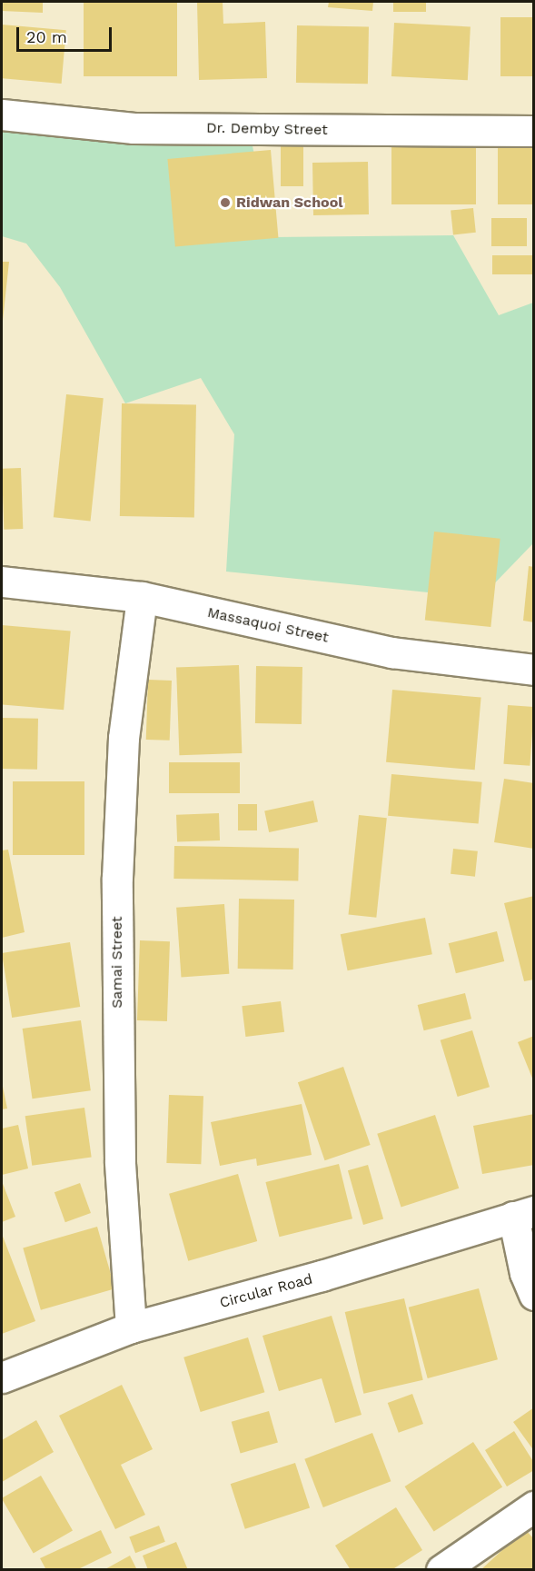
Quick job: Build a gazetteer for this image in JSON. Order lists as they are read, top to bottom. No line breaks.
{"streets":{"street":["Dr. Demby Street","Massaquoi Street","Samai Street","Circular Road"]},"crossings":[["Massaquoi Street","Samai Street"],["Samai Street","Circular Road"]],"places":["Ridwan School"],"scale_bar":"20 m"}
